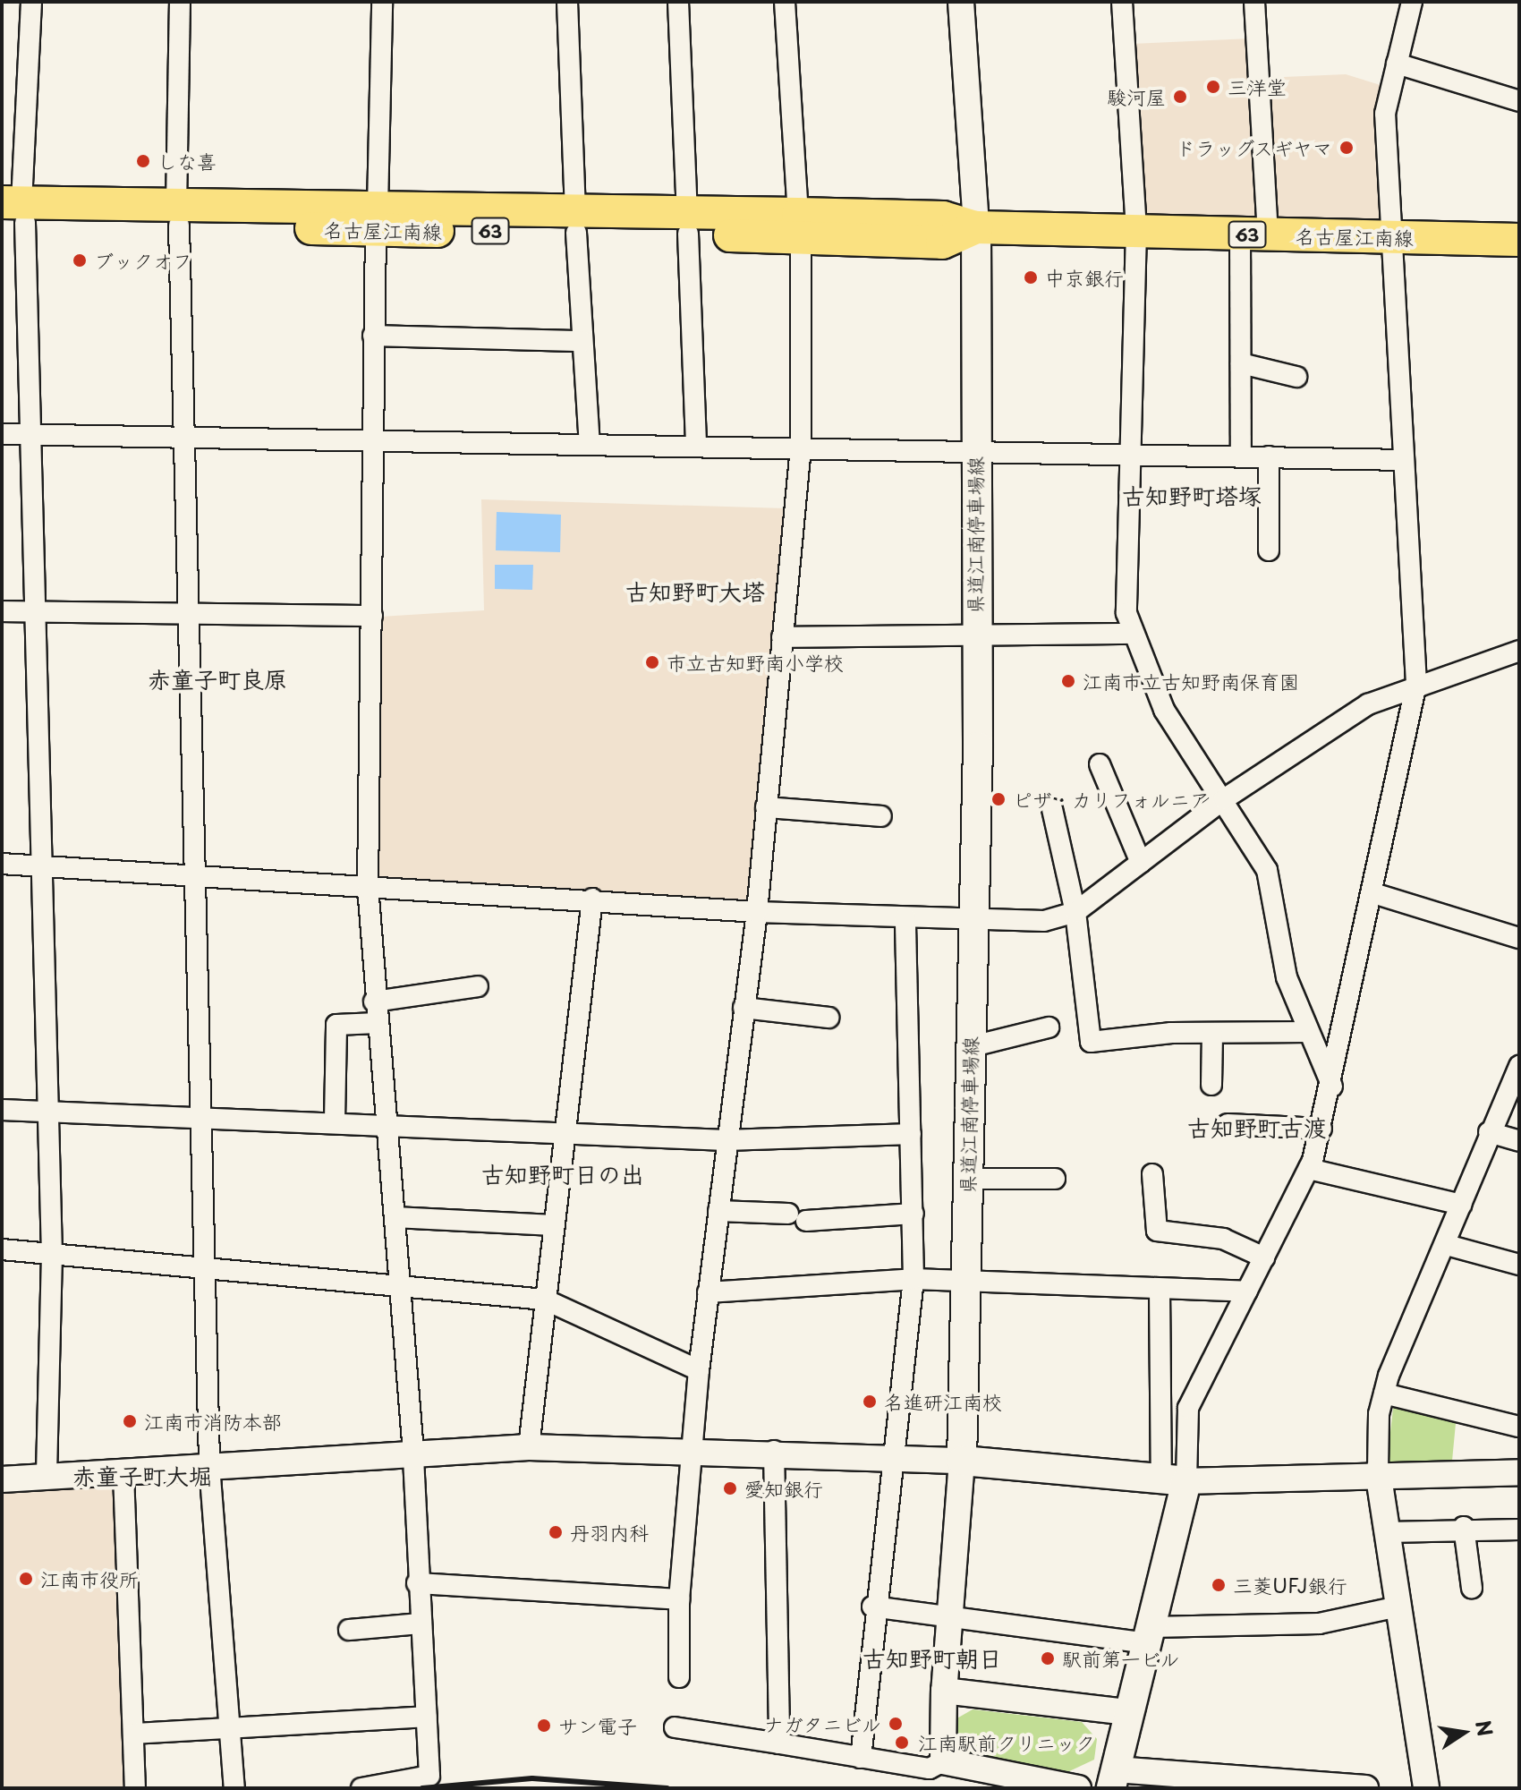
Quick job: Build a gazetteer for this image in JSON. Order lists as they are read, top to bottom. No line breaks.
{"streets":{"main road":["名古屋江南線","63","県道江南停車場線"]},"crossings":[["名古屋江南線","県道江南停車場線"]],"districts":["古知野町塔塚","古知野町大塔","赤童子町良原","古知野町古渡","古知野町日の出","赤童子町大堀","古知野町朝日"],"places":["三洋堂","駿河屋","ドラッグスギヤマ","しな喜","ブックオフ","中京銀行","市立古知野南小学校","江南市立古知野南保育園","ピザ・カリフォルニア","名進研江南校","江南市消防本部","愛知銀行","丹羽内科","江南市役所","三菱UFJ銀行","駅前第一ビル","ナガタニビル","サン電子","江南駅前クリニック"],"north":"right"}
